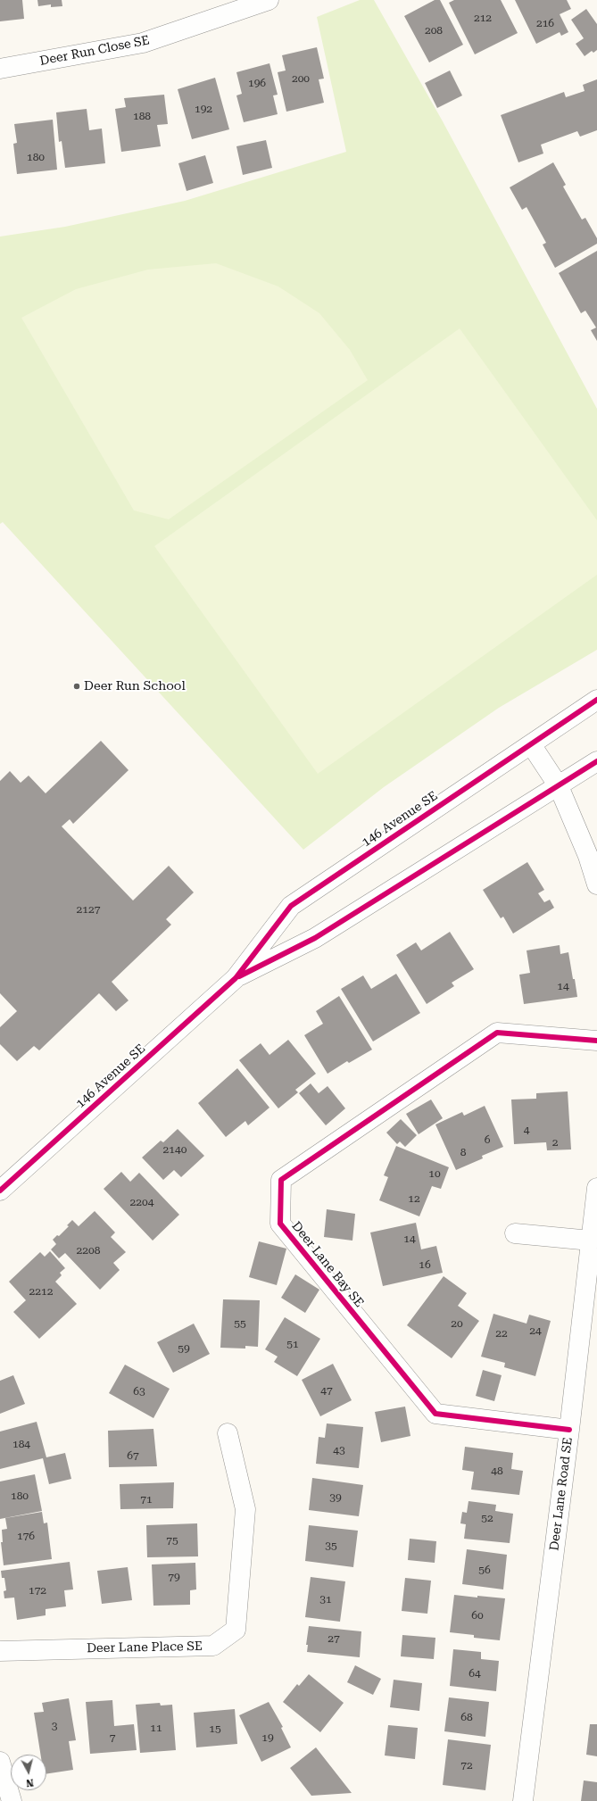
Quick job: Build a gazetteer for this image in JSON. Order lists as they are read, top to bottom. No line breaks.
{"streets":{"street":["Deer Run Close SE","146 Avenue SE","Deer Lane Bay SE","Deer Lane Road SE","Deer Lane Place SE"]},"crossings":[["Deer Lane Bay SE","Deer Lane Road SE"]],"places":["Deer Run School"],"house_numbers":["212","216","208","200","196","192","188","180","2127","14","4","6","2","2140","8","10","12","2204","14","2208","16","2212","55","20","24","22","51","59","47","63","184","43","67","48","180","39","71","52","176","75","35","56","79","172","31","60","27","64","68","3","11","15","7","19","72"],"north":"bottom"}
